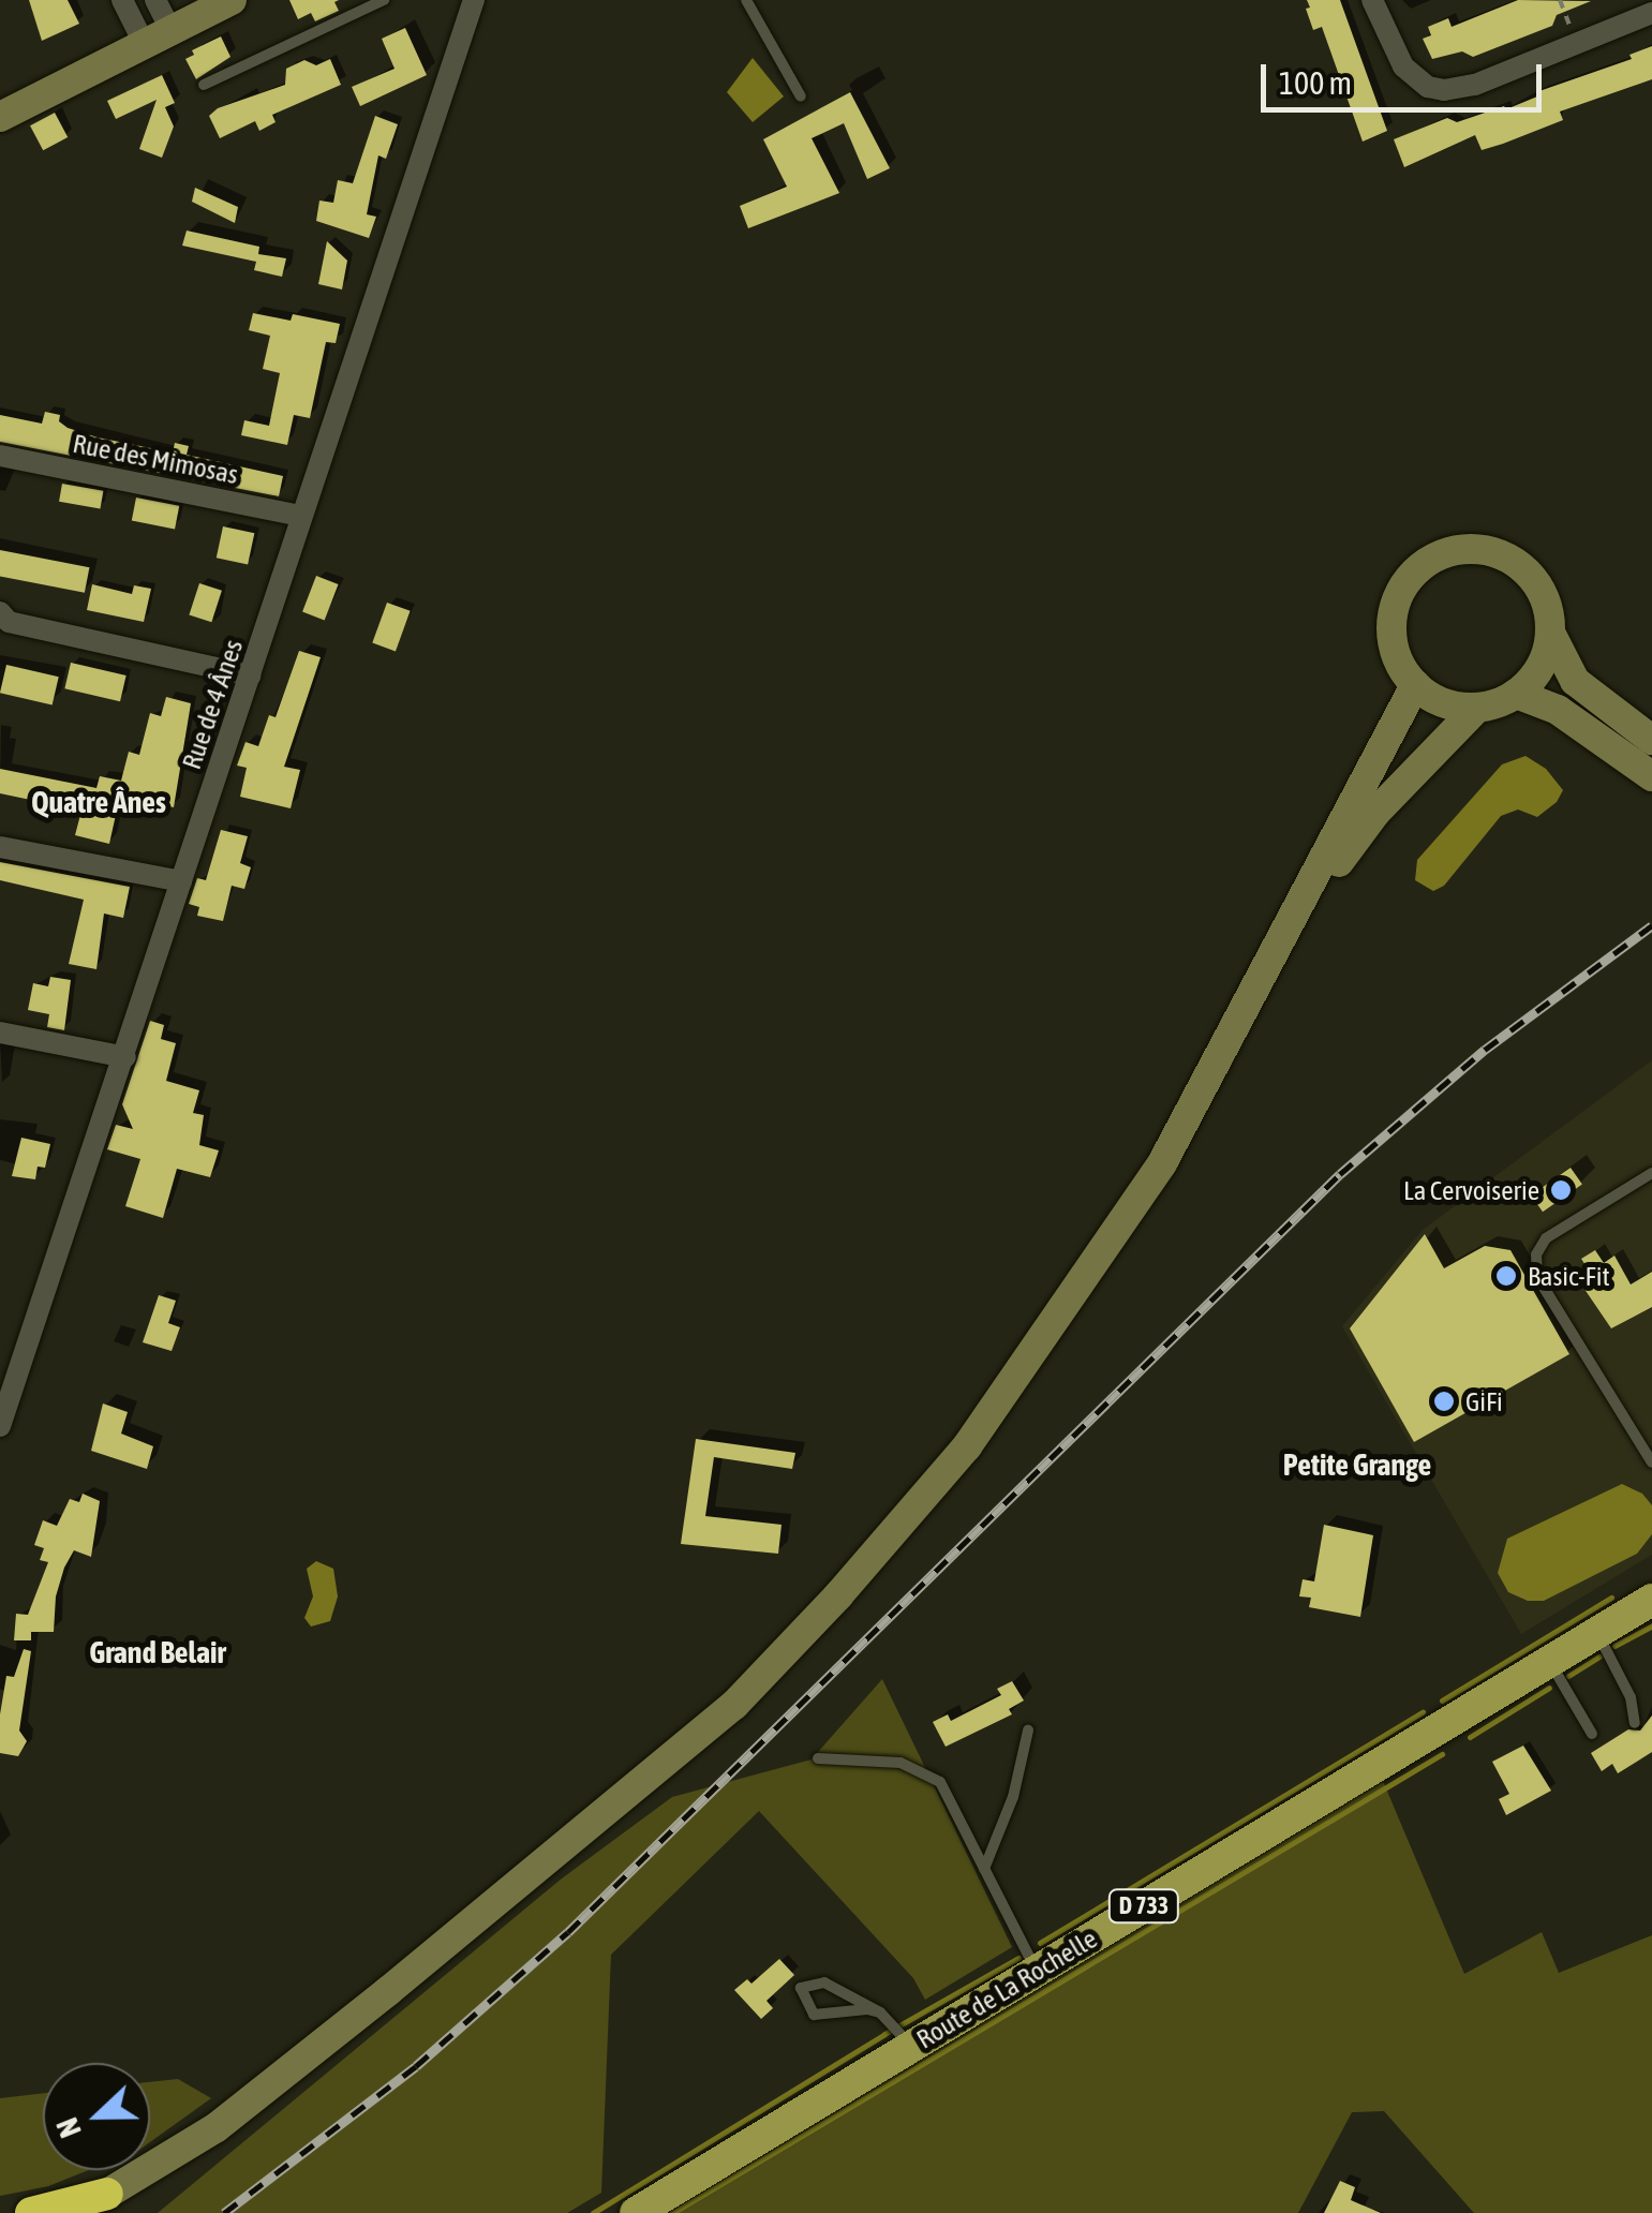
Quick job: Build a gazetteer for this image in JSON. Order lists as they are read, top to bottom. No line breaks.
{"streets":{"main road":["D 733","Route de La Rochelle"],"street":["Rue des Mimosas","Rue de 4 Ânes"]},"crossings":[["Rue des Mimosas","Rue de 4 Ânes"]],"districts":["Quatre Ânes","Petite Grange","Grand Belair"],"places":["La Cervoiserie","Basic-Fit","GiFi"],"scale_bar":"100 m","north":"left"}
